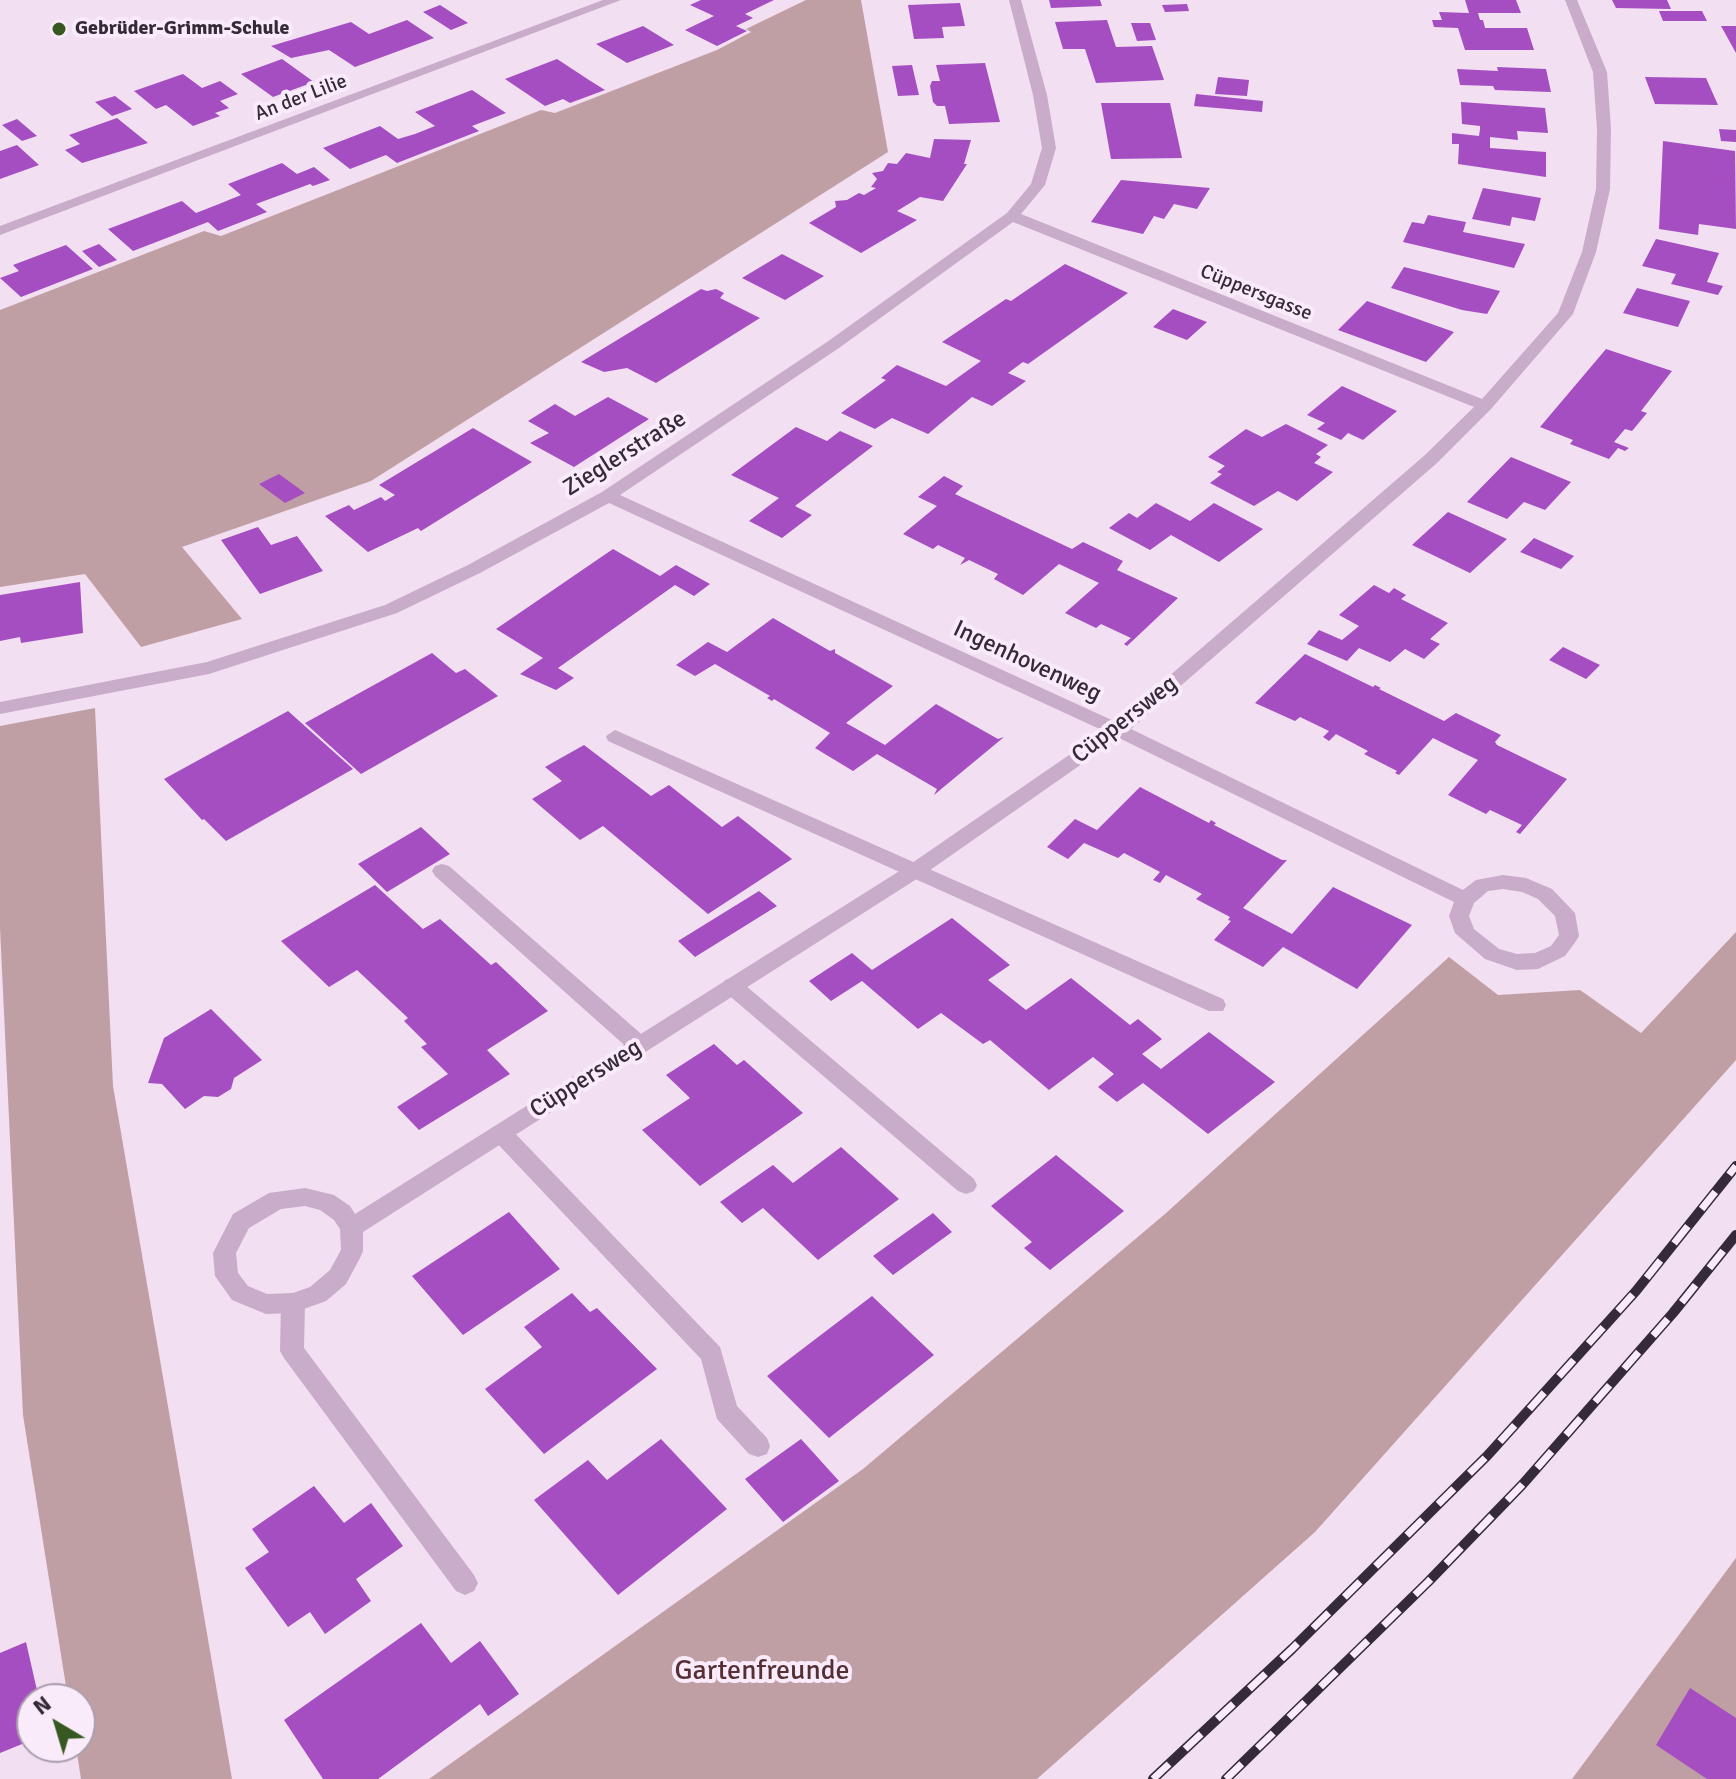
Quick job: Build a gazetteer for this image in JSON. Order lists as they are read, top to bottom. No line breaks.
{"streets":{"street":["An der Lilie","Cüppersgasse","Zieglerstraße","Ingenhovenweg","Cüppersweg"]},"crossings":[["Cüppersgasse","Zieglerstraße"],["Cüppersgasse","Cüppersweg"],["Zieglerstraße","Ingenhovenweg"],["Ingenhovenweg","Cüppersweg"]],"parks":["Gartenfreunde"],"places":["Gebrüder-Grimm-Schule"],"north":"top left"}
